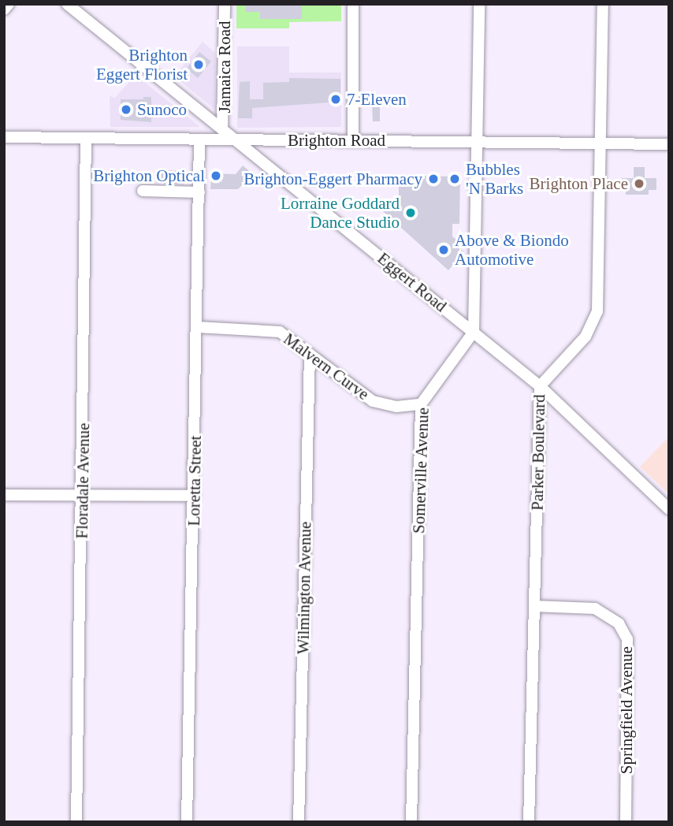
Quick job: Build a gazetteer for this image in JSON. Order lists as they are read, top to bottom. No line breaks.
{"streets":{"street":["Jamaica Road","Brighton Road","Eggert Road","Malvern Curve","Parker Boulevard","Somerville Avenue","Floradale Avenue","Loretta Street","Wilmington Avenue","Springfield Avenue"]},"crossings":[["Jamaica Road","Eggert Road"],["Brighton Road","Eggert Road"],["Brighton Road","Parker Boulevard"],["Brighton Road","Floradale Avenue"],["Brighton Road","Loretta Street"],["Eggert Road","Parker Boulevard"],["Eggert Road","Somerville Avenue"],["Malvern Curve","Somerville Avenue"],["Malvern Curve","Loretta Street"],["Malvern Curve","Wilmington Avenue"],["Parker Boulevard","Springfield Avenue"]],"places":["Brighton Eggert Florist","7-Eleven","Sunoco","Brighton Optical","Brighton-Eggert Pharmacy","Bubbles 'N Barks","Brighton Place","Lorraine Goddard Dance Studio","Above & Biondo Automotive"]}
